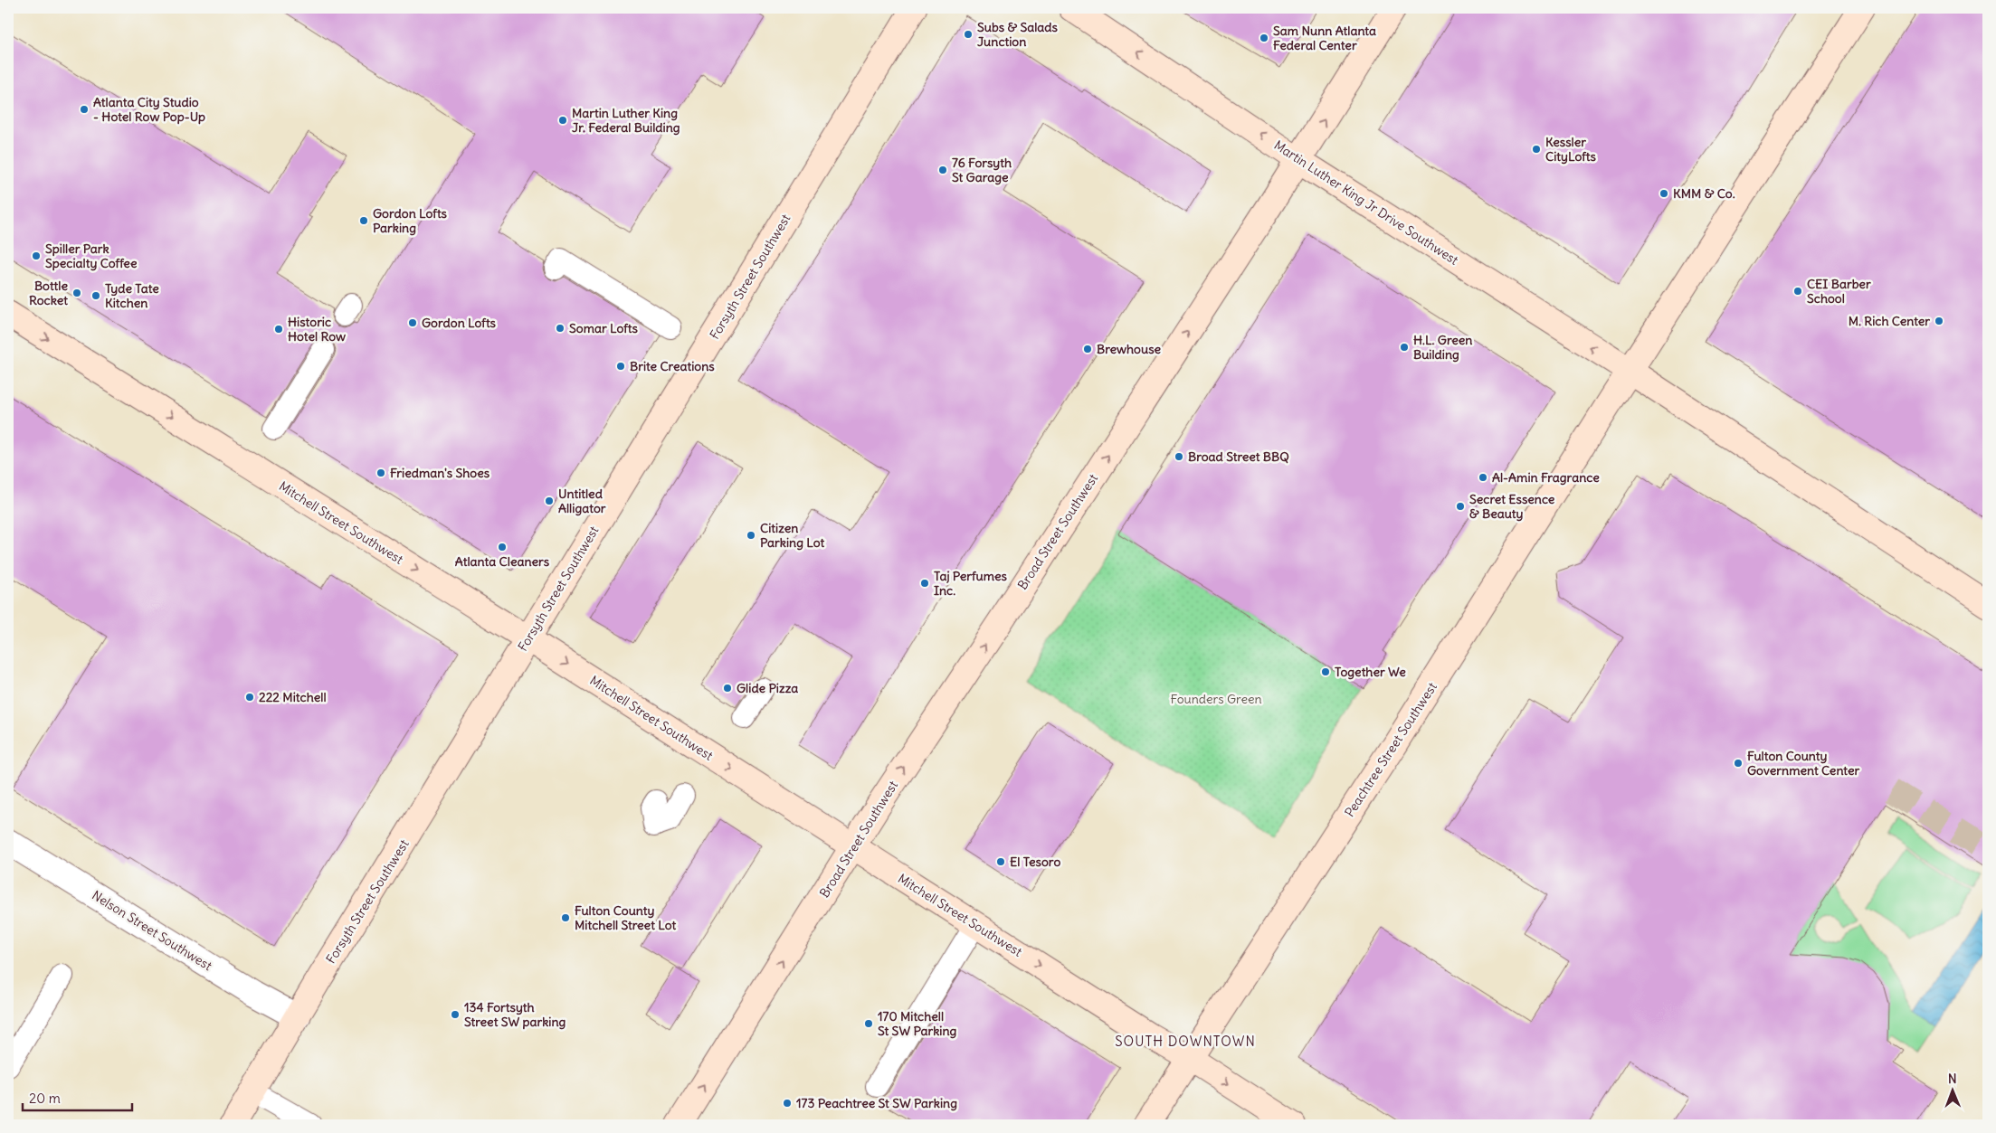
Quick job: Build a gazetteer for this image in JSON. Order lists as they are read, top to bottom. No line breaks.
{"streets":{"main road":["Martin Luther King Jr Drive Southwest","Forsyth Street Southwest","Mitchell Street Southwest","Broad Street Southwest","Peachtree Street Southwest"],"street":["Nelson Street Southwest"]},"crossings":[["Martin Luther King Jr Drive Southwest","Broad Street Southwest"],["Martin Luther King Jr Drive Southwest","Peachtree Street Southwest"],["Forsyth Street Southwest","Mitchell Street Southwest"],["Forsyth Street Southwest","Nelson Street Southwest"],["Mitchell Street Southwest","Broad Street Southwest"],["Mitchell Street Southwest","Peachtree Street Southwest"]],"one_way":["Martin Luther King Jr Drive Southwest","Mitchell Street Southwest","Broad Street Southwest"],"districts":["SOUTH DOWNTOWN"],"parks":["Founders Green"],"places":["Subs & Salads Junction","Sam Nunn Atlanta Federal Center","Atlanta City Studio - Hotel Row Pop-Up","Martin Luther King Jr. Federal Building","Kessler CityLofts","76 Forsyth St Garage","KMM & Co.","Gordon Lofts Parking","Spiller Park Specialty Coffee","CEI Barber School","Bottle Rocket","Tyde Tate Kitchen","M. Rich Center","Gordon Lofts","Somar Lofts","Historic Hotel Row","H.L. Green Building","Brewhouse","Brite Creations","Broad Street BBQ","Friedman's Shoes","Al-Amin Fragrance","Untitled Alligator","Secret Essence & Beauty","Citizen Parking Lot","Atlanta Cleaners","Taj Perfumes Inc.","Together We","Glide Pizza","222 Mitchell","Fulton County Government Center","El Tesoro","Fulton County Mitchell Street Lot","134 Fortsyth Street SW parking","170 Mitchell St SW Parking","173 Peachtree St SW Parking"],"scale_bar":"20 m","north":"top"}
